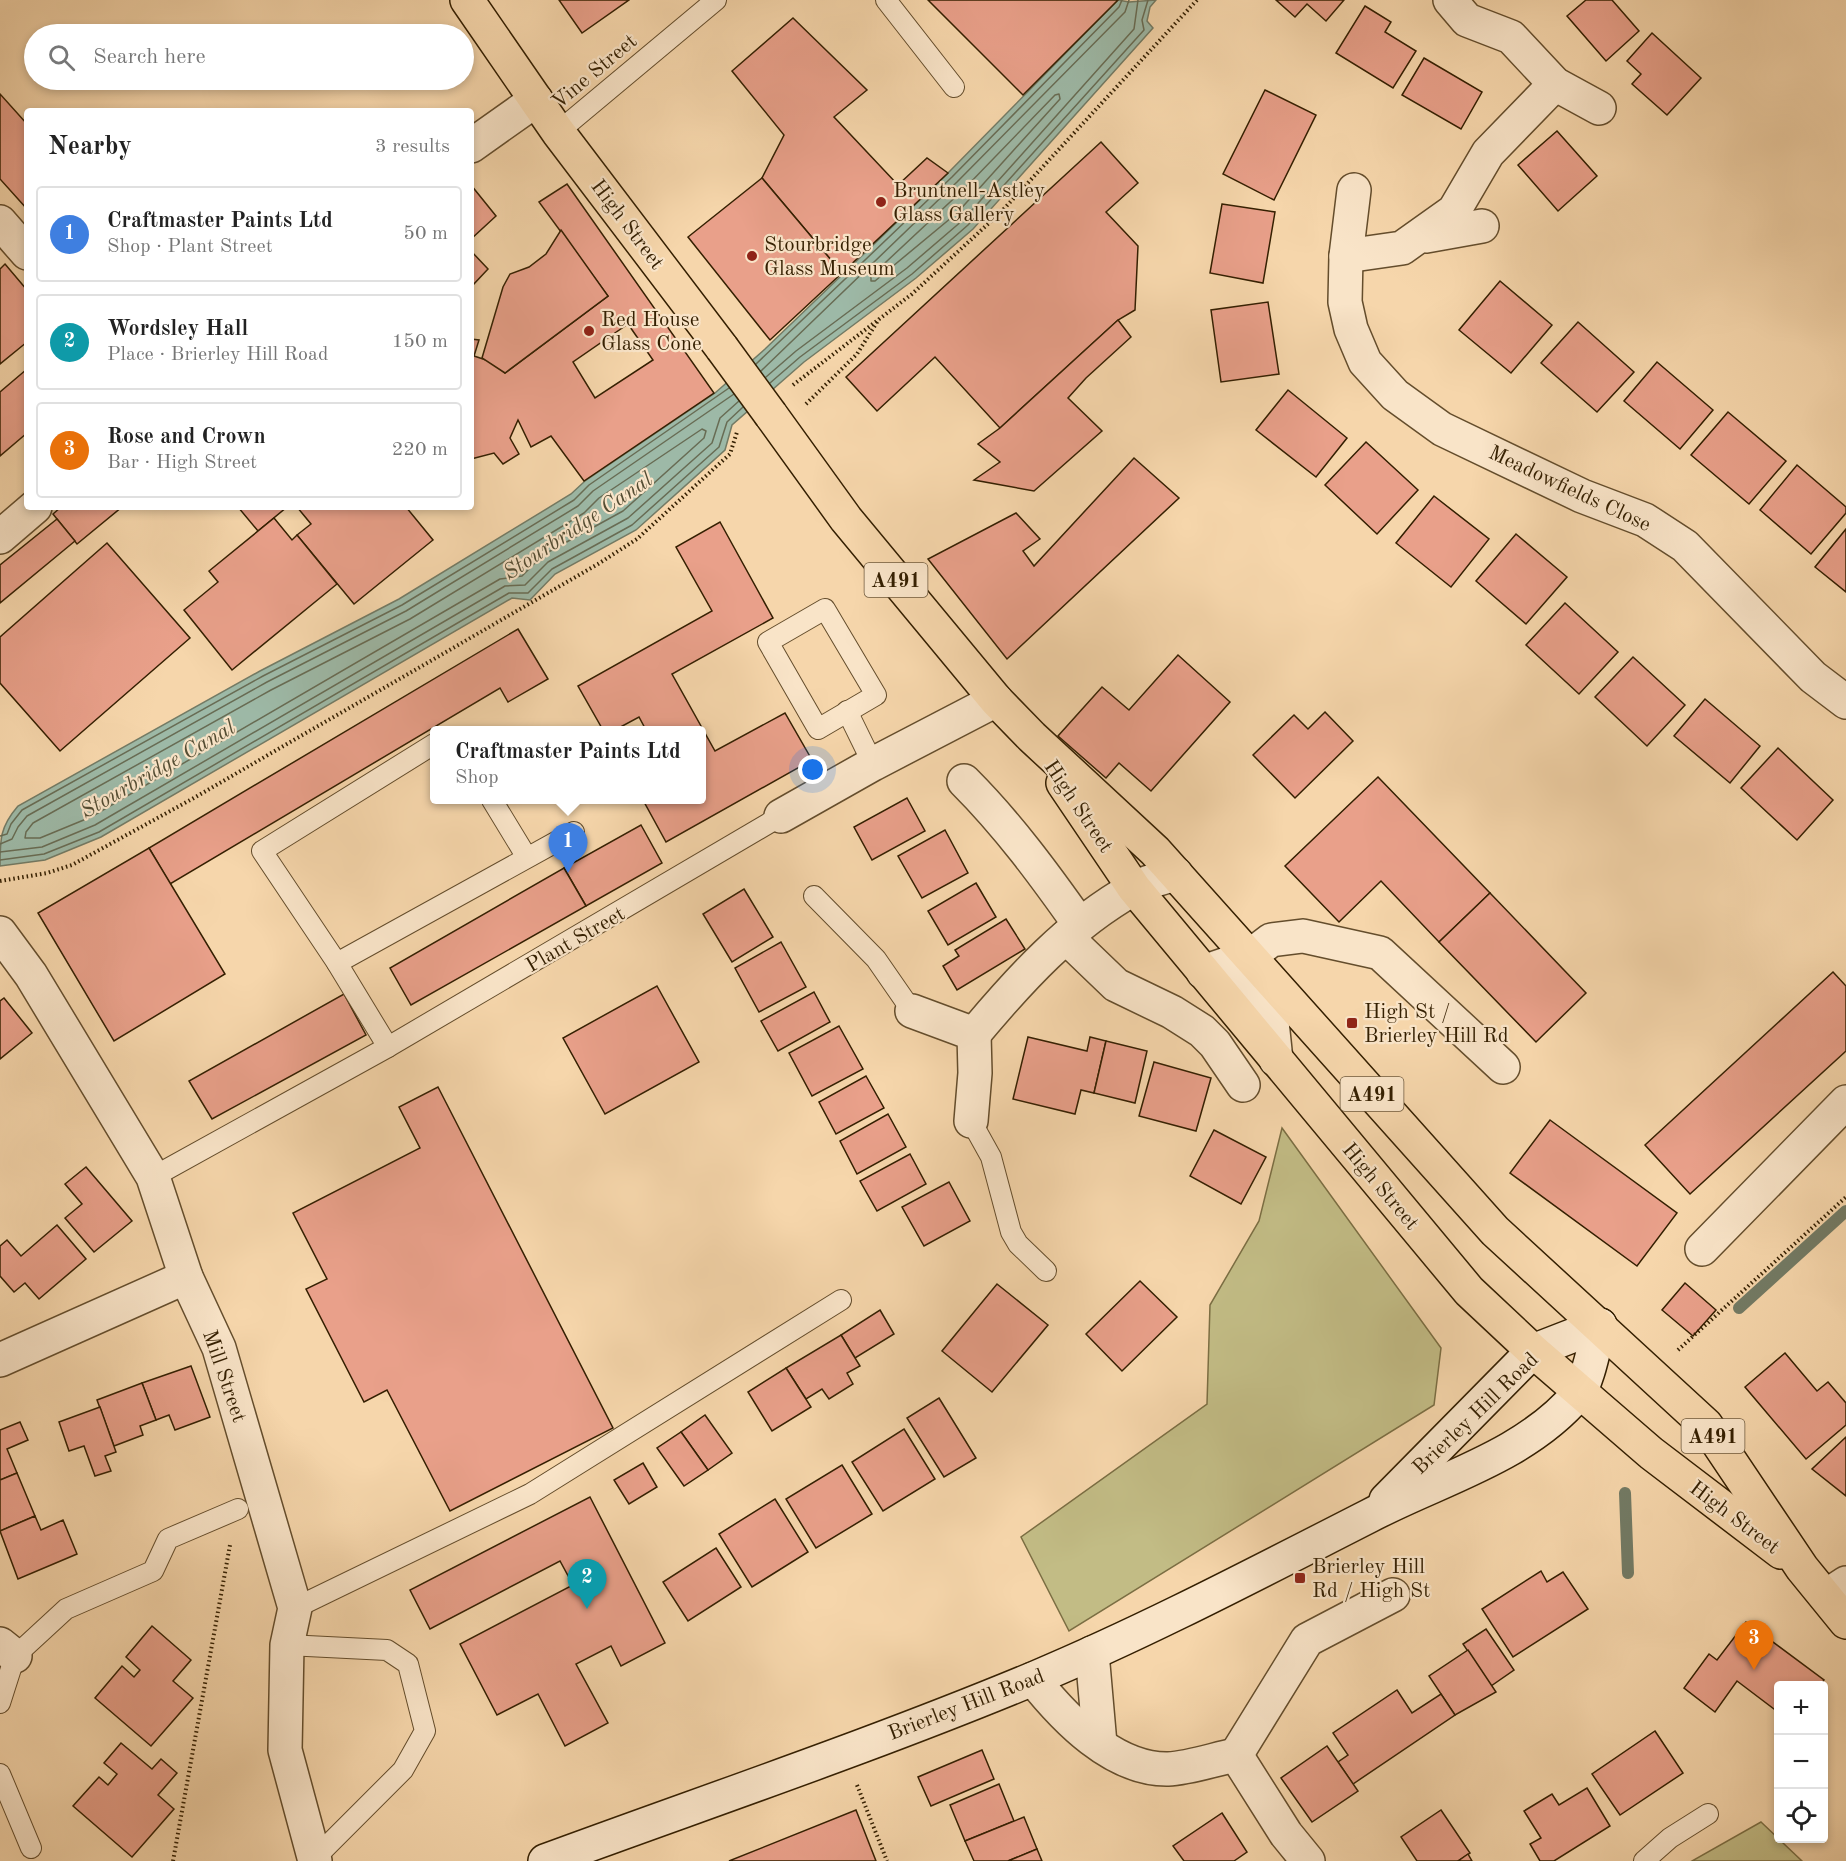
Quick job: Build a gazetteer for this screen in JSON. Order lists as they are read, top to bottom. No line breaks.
{"streets":{"highway":["High Street","A491"],"street":["Meadowfields Close","Plant Street","Mill Street","Brierley Hill Road"],"lane":["Vine Street"]},"crossings":[["Vine Street","High Street"],["High Street","Plant Street"],["High Street","Brierley Hill Road"],["Plant Street","Mill Street"]],"water":["Stourbridge Canal"],"places":{"other":["Bruntnell-Astley Glass Gallery","Stourbridge Glass Museum","Red House Glass Cone"],"transit":["High St / Brierley Hill Rd","Brierley Hill Rd / High St"]},"page":{"search":"Search here","heading":["Nearby","3 results"],"list":[{"mark":"1","name":"Craftmaster Paints Ltd","note":"Shop · Plant Street","value":"50 m"},{"mark":"2","name":"Wordsley Hall","note":"Place · Brierley Hill Road","value":"150 m"},{"mark":"3","name":"Rose and Crown","note":"Bar · High Street","value":"220 m"}],"popup":["Craftmaster Paints Ltd","Shop"],"pins":["1","2","3"],"map_buttons":["+","−"]}}
